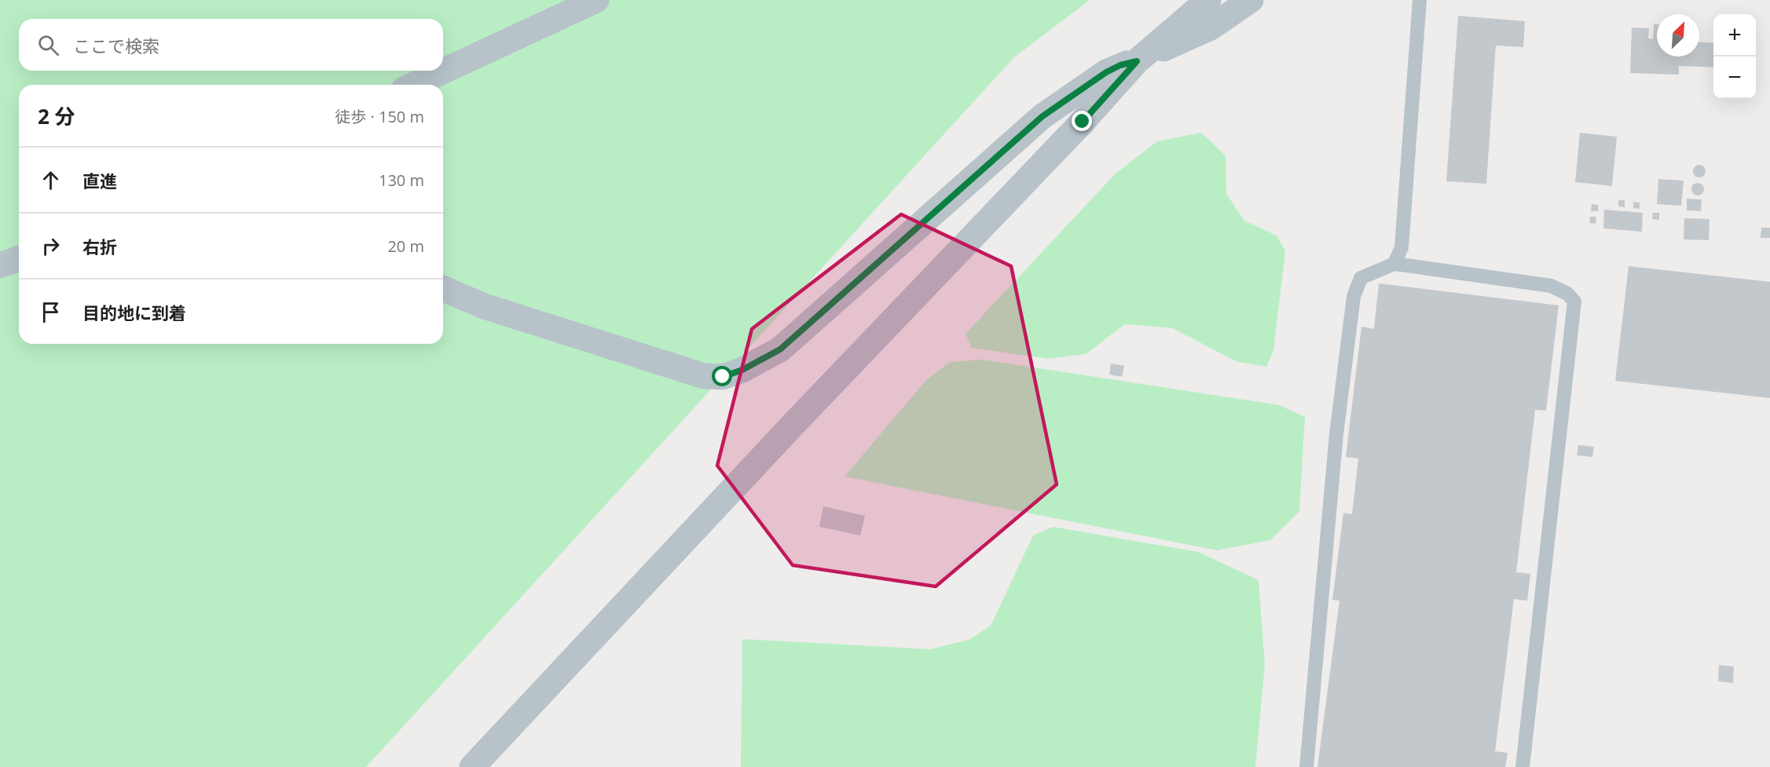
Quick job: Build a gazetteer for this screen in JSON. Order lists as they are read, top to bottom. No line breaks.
{"north":"top right","page":{"map_buttons":["+","−"],"search":"ここで検索","heading":["2 分","徒歩 · 150 m"],"list":[["直進","130 m"],["右折","20 m"],"目的地に到着"]}}
